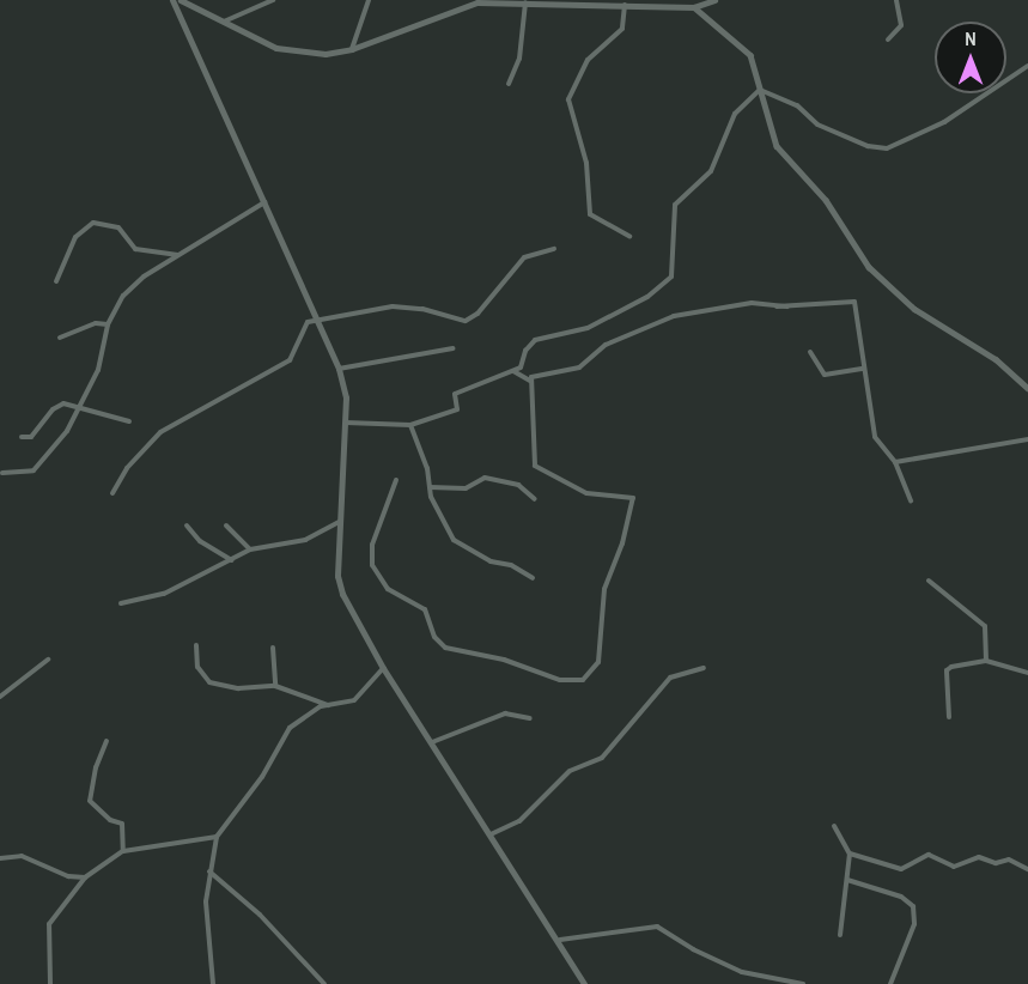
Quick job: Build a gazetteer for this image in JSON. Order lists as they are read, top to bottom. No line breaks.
{"north":"top"}
